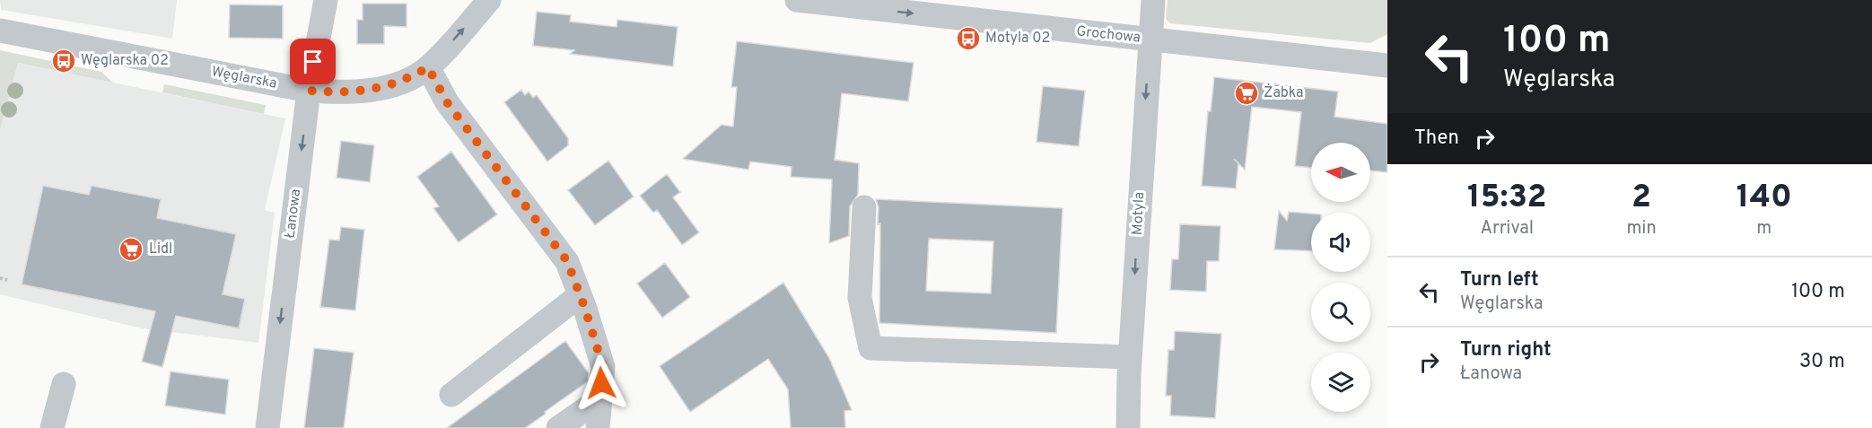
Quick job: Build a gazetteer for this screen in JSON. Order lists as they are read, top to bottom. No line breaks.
{"streets":{"street":["Grochowa","Węglarska","Łanowa","Motyla"]},"crossings":[["Grochowa","Motyla"],["Węglarska","Łanowa"]],"one_way":["Grochowa","Łanowa","Motyla"],"places":{"bus stop":["Motyla 02","Węglarska 02"],"supermarket":["Żabka","Lidl"]},"north":"left","page":{"turn":["100 m","Węglarska"],"then":"Then","eta":["15:32","Arrival","2","min","140","m"],"list":[{"name":"Turn left","note":"Węglarska","value":"100 m"},{"name":"Turn right","note":"Łanowa","value":"30 m"}]}}
